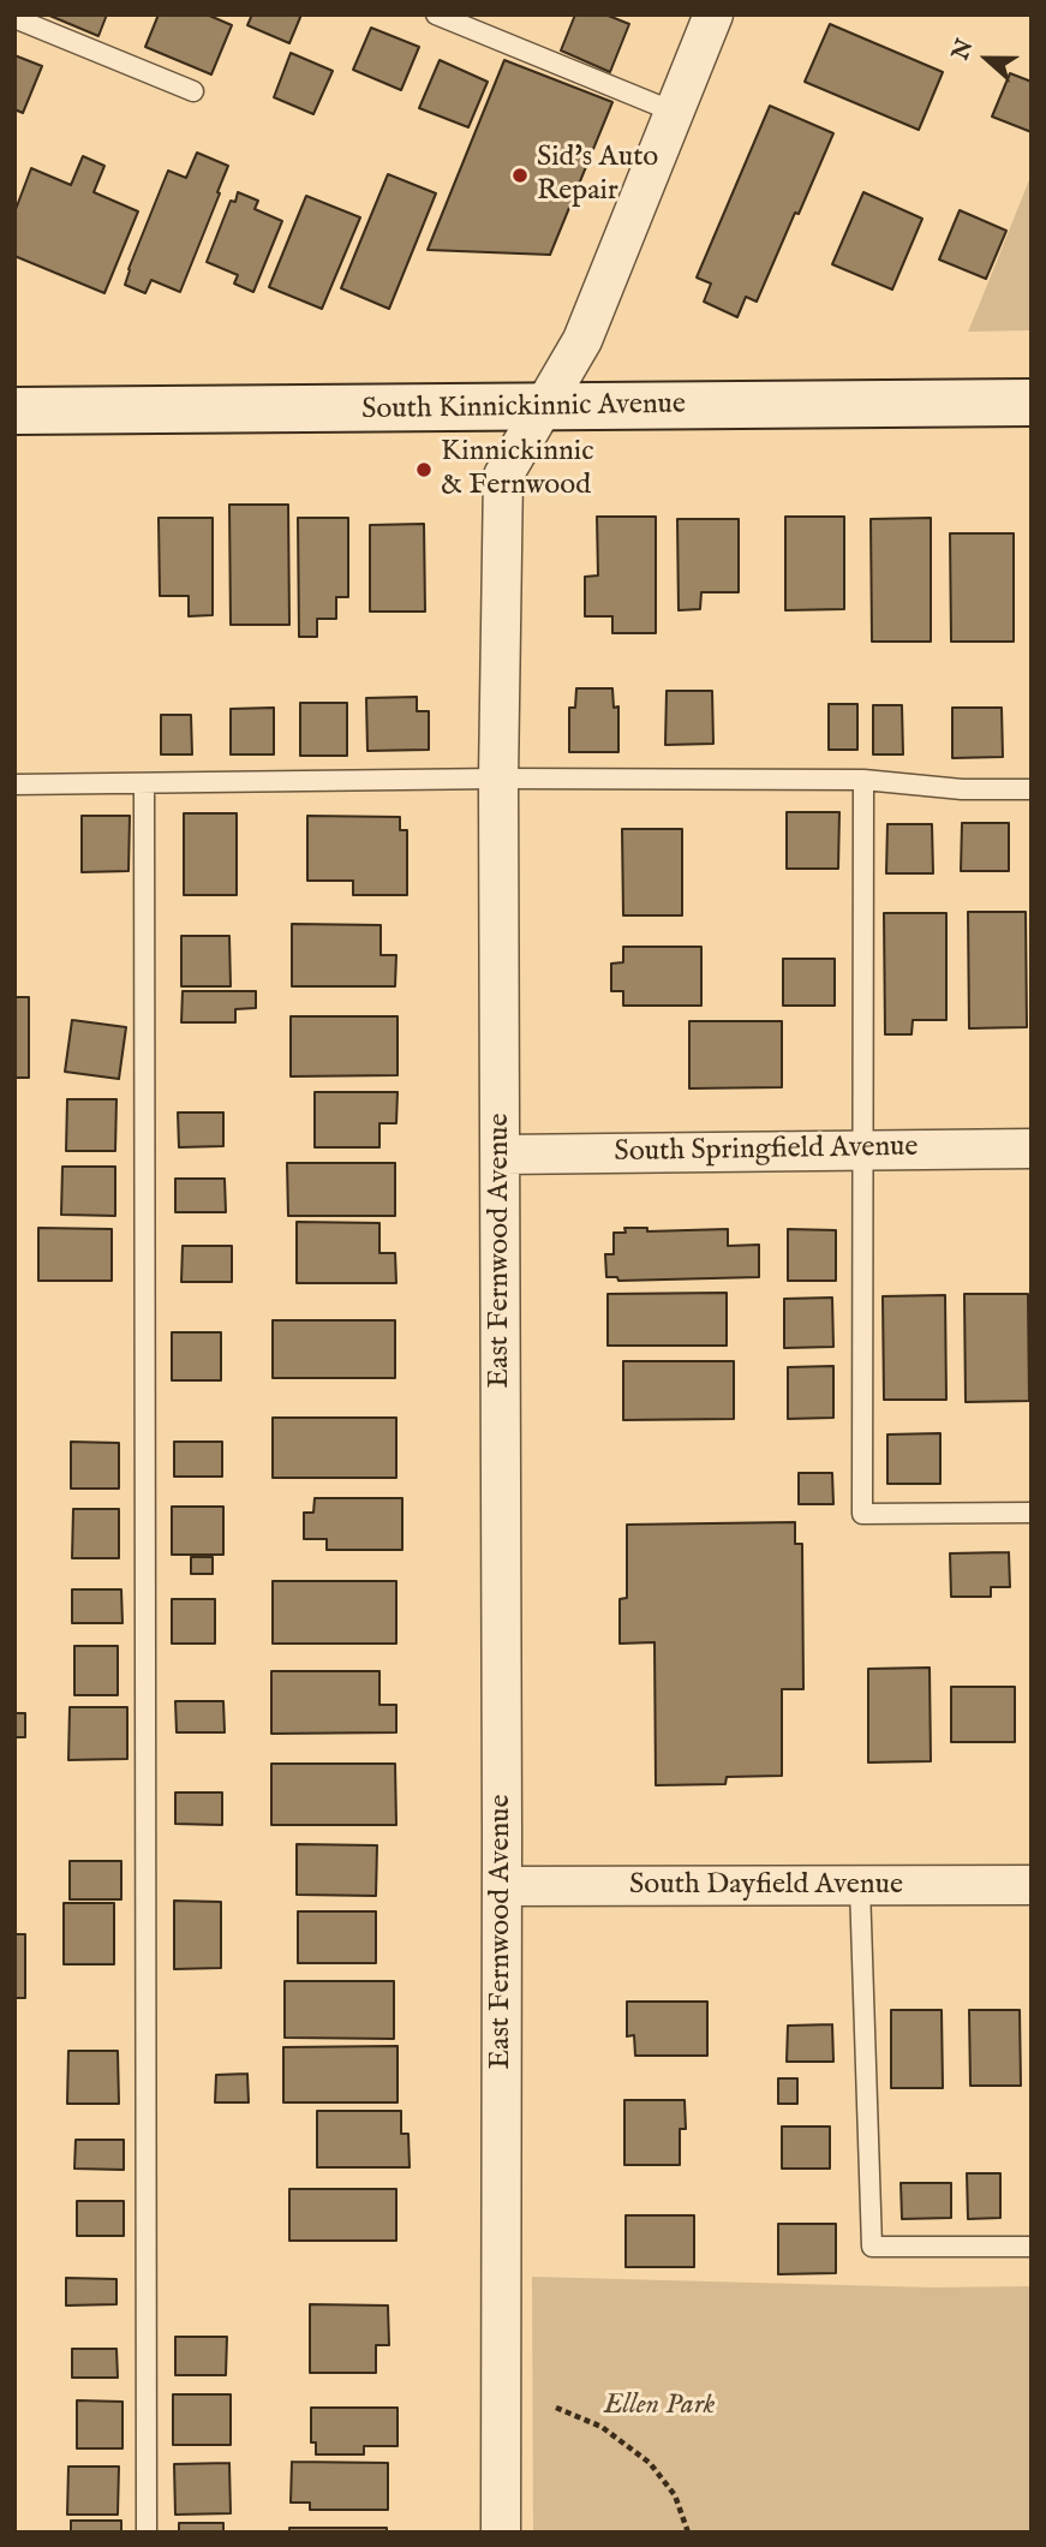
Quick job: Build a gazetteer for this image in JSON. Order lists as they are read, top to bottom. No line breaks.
{"streets":{"main road":["South Kinnickinnic Avenue"],"street":["South Springfield Avenue","East Fernwood Avenue","South Dayfield Avenue"]},"crossings":[["South Kinnickinnic Avenue","East Fernwood Avenue"],["South Springfield Avenue","East Fernwood Avenue"],["East Fernwood Avenue","South Dayfield Avenue"]],"parks":["Ellen Park"],"places":["Sid's Auto Repair","Kinnickinnic & Fernwood"],"north":"left"}
